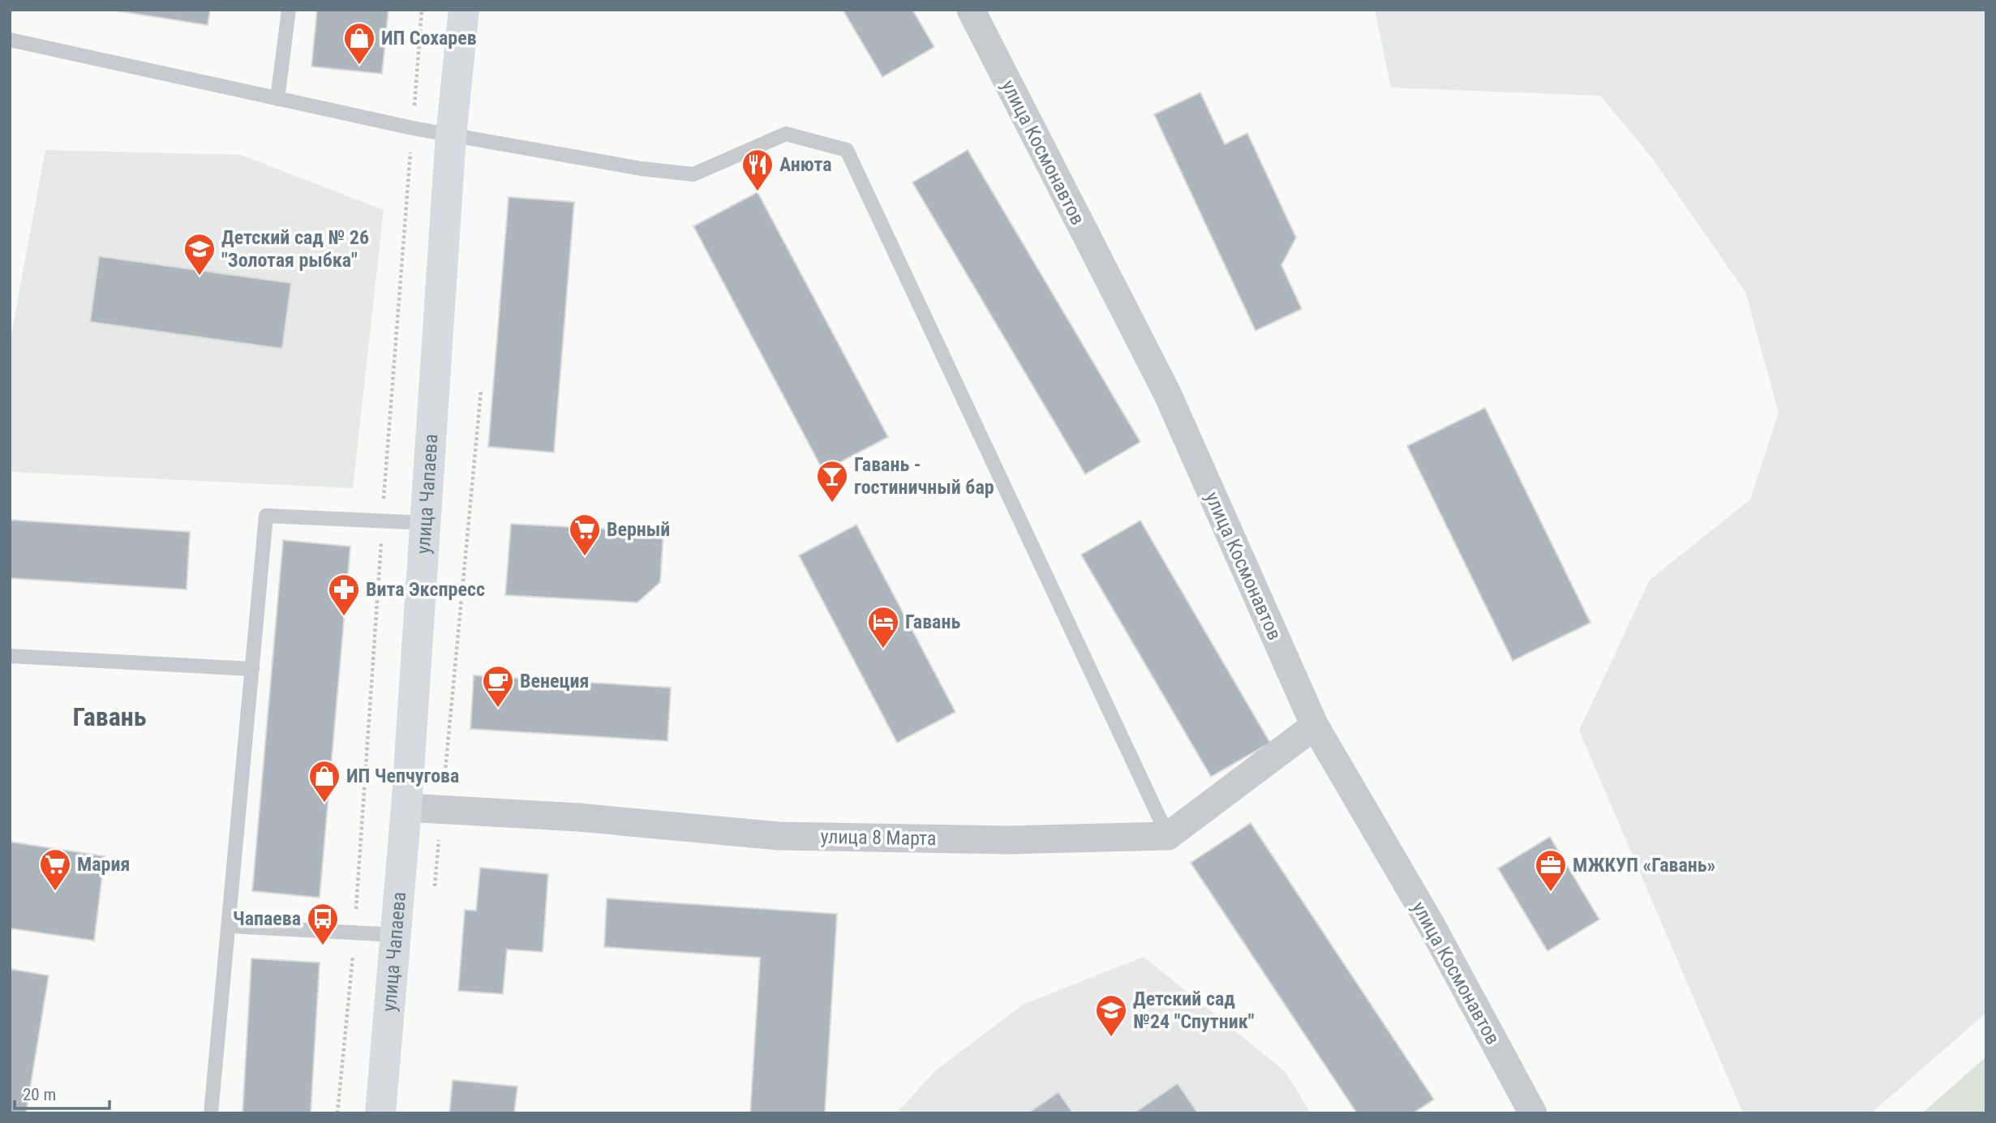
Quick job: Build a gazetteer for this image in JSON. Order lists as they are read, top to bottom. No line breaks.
{"streets":{"street":["улица Космонавтов","улица Чапаева","улица 8 Марта"]},"crossings":[["улица Чапаева","улица 8 Марта"]],"districts":["Гавань"],"places":{"shop":["ИП Сохарев","ИП Чепчугова"],"restaurant":["Анюта"],"school or university":["Детский сад № 26 \"Золотая рыбка\"","Детский сад №24 \"Спутник\""],"bar":["Гавань - гостиничный бар"],"supermarket":["Верный","Мария"],"pharmacy":["Вита Экспресс"],"hotel":["Гавань"],"cafe":["Венеция"],"office":["МЖКУП «Гавань»"],"bus stop":["Чапаева"]},"scale_bar":"20 m"}
